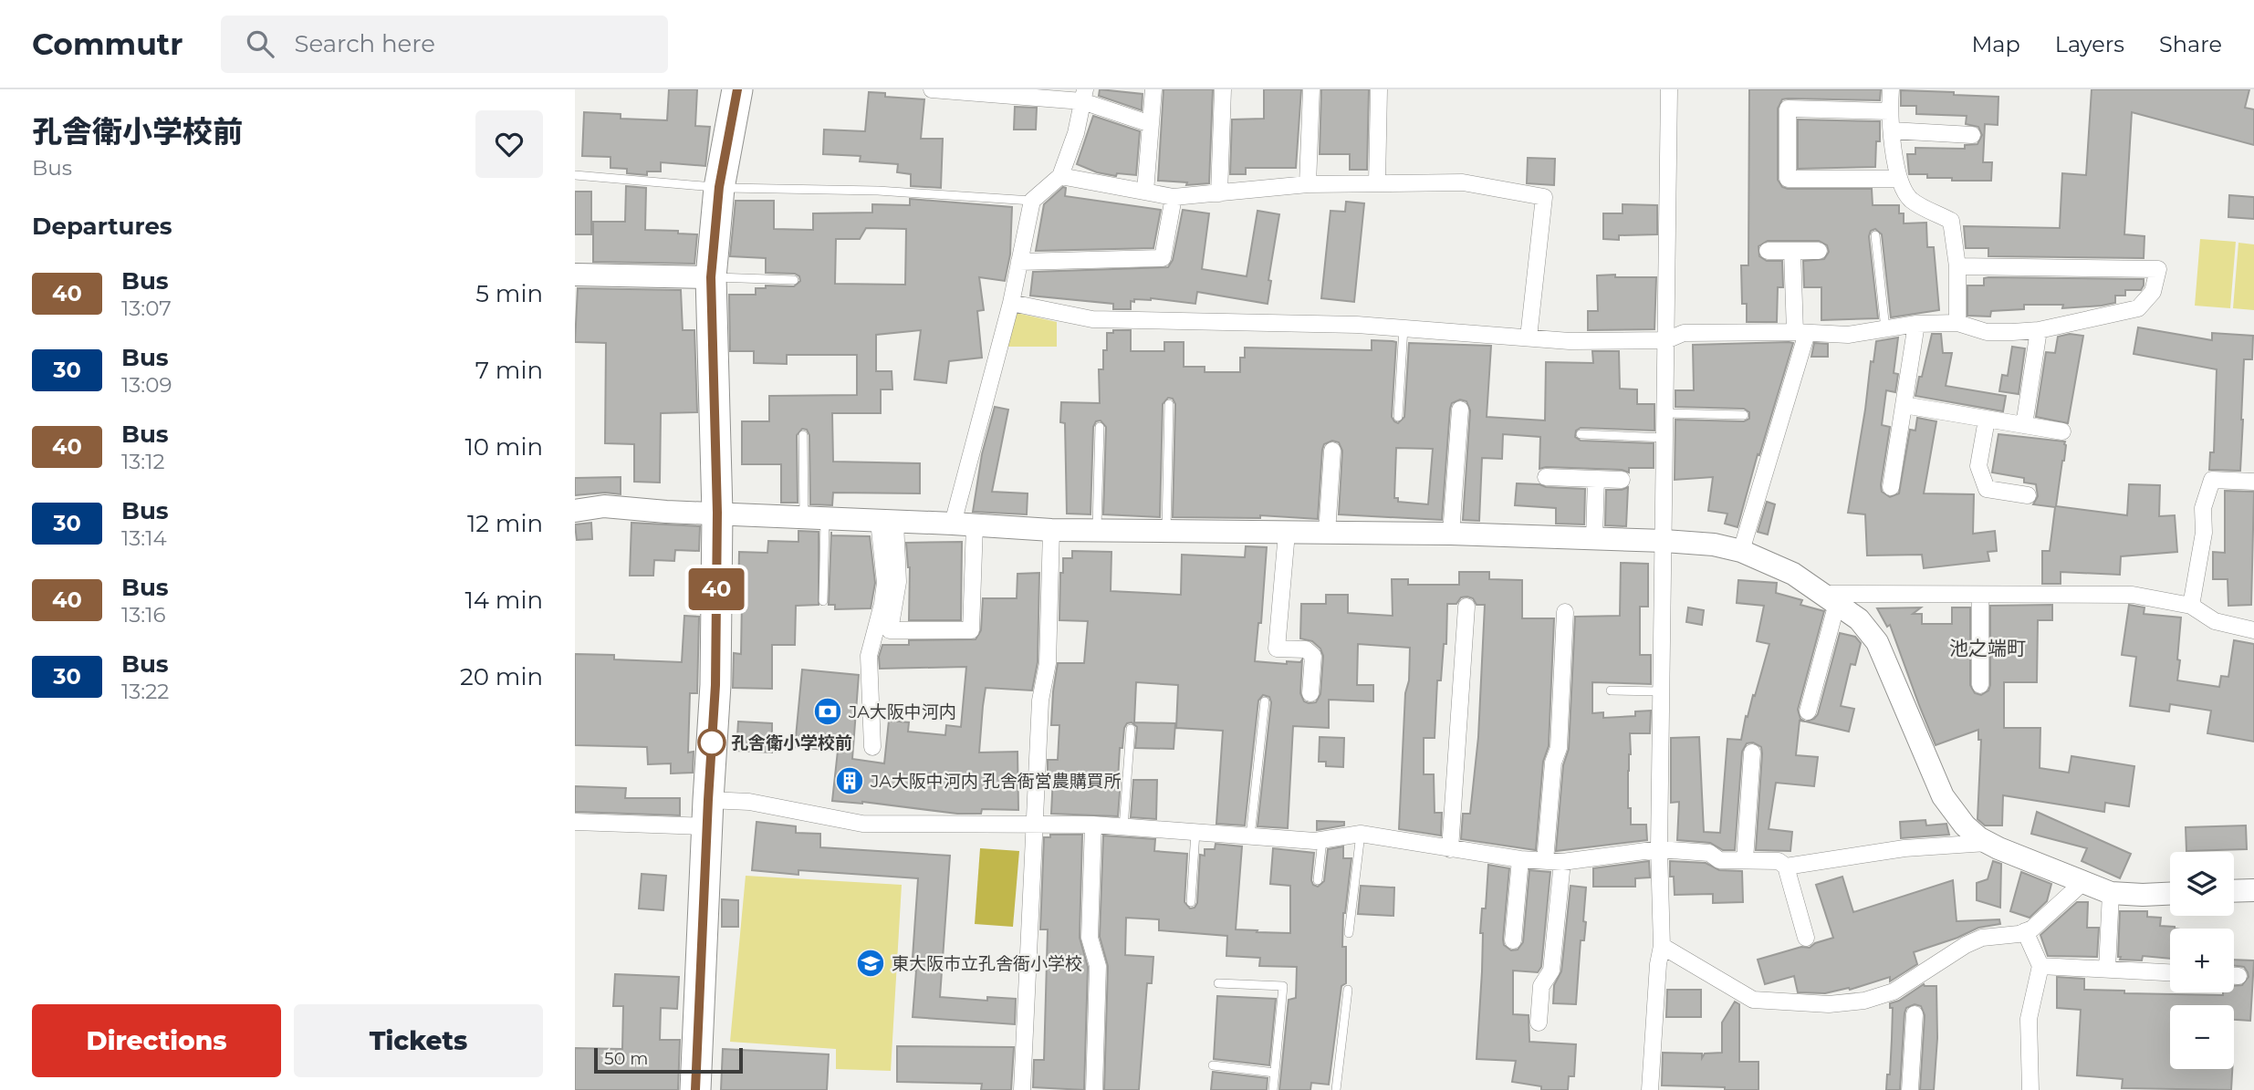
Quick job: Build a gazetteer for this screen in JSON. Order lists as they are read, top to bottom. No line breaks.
{"districts":["池之端町"],"places":{"bank":["JA大阪中河内"],"other":["孔舎衛小学校前"],"building":["JA大阪中河内 孔舎衙営農購買所"],"school or university":["東大阪市立孔舎衙小学校"]},"lines":["bus line 40"],"scale_bar":"50 m","page":{"header":"Commutr","search":"Search here","nav":["Map","Layers","Share"],"heading":[["孔舎衛小学校前","Bus"],"Departures"],"on_map":"40","list":[{"mark":"40","name":"Bus","note":"13:07","value":"5 min"},{"mark":"30","name":"Bus","note":"13:09","value":"7 min"},{"mark":"40","name":"Bus","note":"13:12","value":"10 min"},{"mark":"30","name":"Bus","note":"13:14","value":"12 min"},{"mark":"40","name":"Bus","note":"13:16","value":"14 min"},{"mark":"30","name":"Bus","note":"13:22","value":"20 min"}],"map_buttons":["+","−"],"buttons":["Directions","Tickets"],"scale":"50 m"}}
